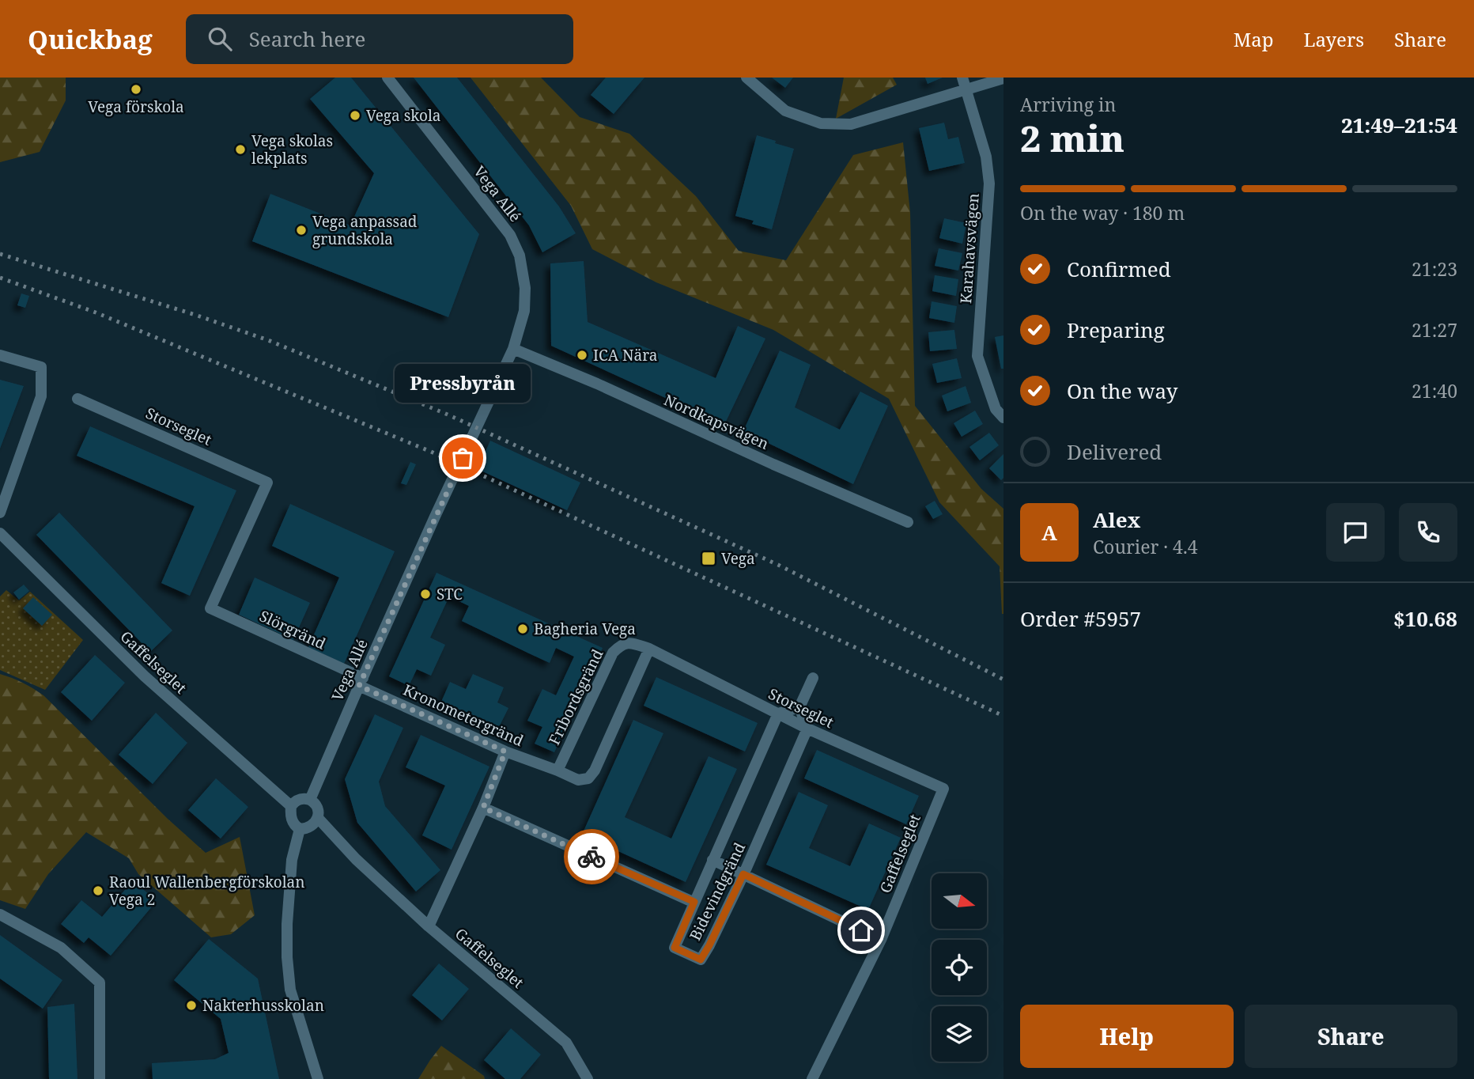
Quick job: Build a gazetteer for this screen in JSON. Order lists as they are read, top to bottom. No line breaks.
{"streets":{"street":["Vega Allé","Karahavsvägen","Nordkapsvägen","Storseglet","Slörgränd","Gaffelseglet","Fribordsgränd","Kronometergränd","Bidevindgränd"]},"crossings":[["Vega Allé","Nordkapsvägen"],["Vega Allé","Slörgränd"],["Vega Allé","Gaffelseglet"],["Vega Allé","Kronometergränd"],["Storseglet","Slörgränd"],["Storseglet","Gaffelseglet"],["Storseglet","Fribordsgränd"],["Storseglet","Kronometergränd"],["Storseglet","Bidevindgränd"],["Slörgränd","Kronometergränd"],["Fribordsgränd","Kronometergränd"]],"places":{"other":["Vega förskola","Vega skola","Vega skolas lekplats","Vega anpassad grundskola","ICA Nära","Pressbyrån","STC","Bagheria Vega","Raoul Wallenbergförskolan Vega 2","Nakterhusskolan"],"transit":["Vega"]},"north":"right","page":{"header":"Quickbag","search":"Search here","nav":["Map","Layers","Share"],"heading":["2 min","Arriving in","21:49–21:54"],"panel":["Alex","Courier · 4.4","Order #5957","$10.68"],"bar":"On the way · 180 m","list":[["Confirmed","21:23"],["Preparing","21:27"],["On the way","21:40"],"Delivered"],"bubble":"Pressbyrån","round":"A","buttons":["Help","Share"]}}
